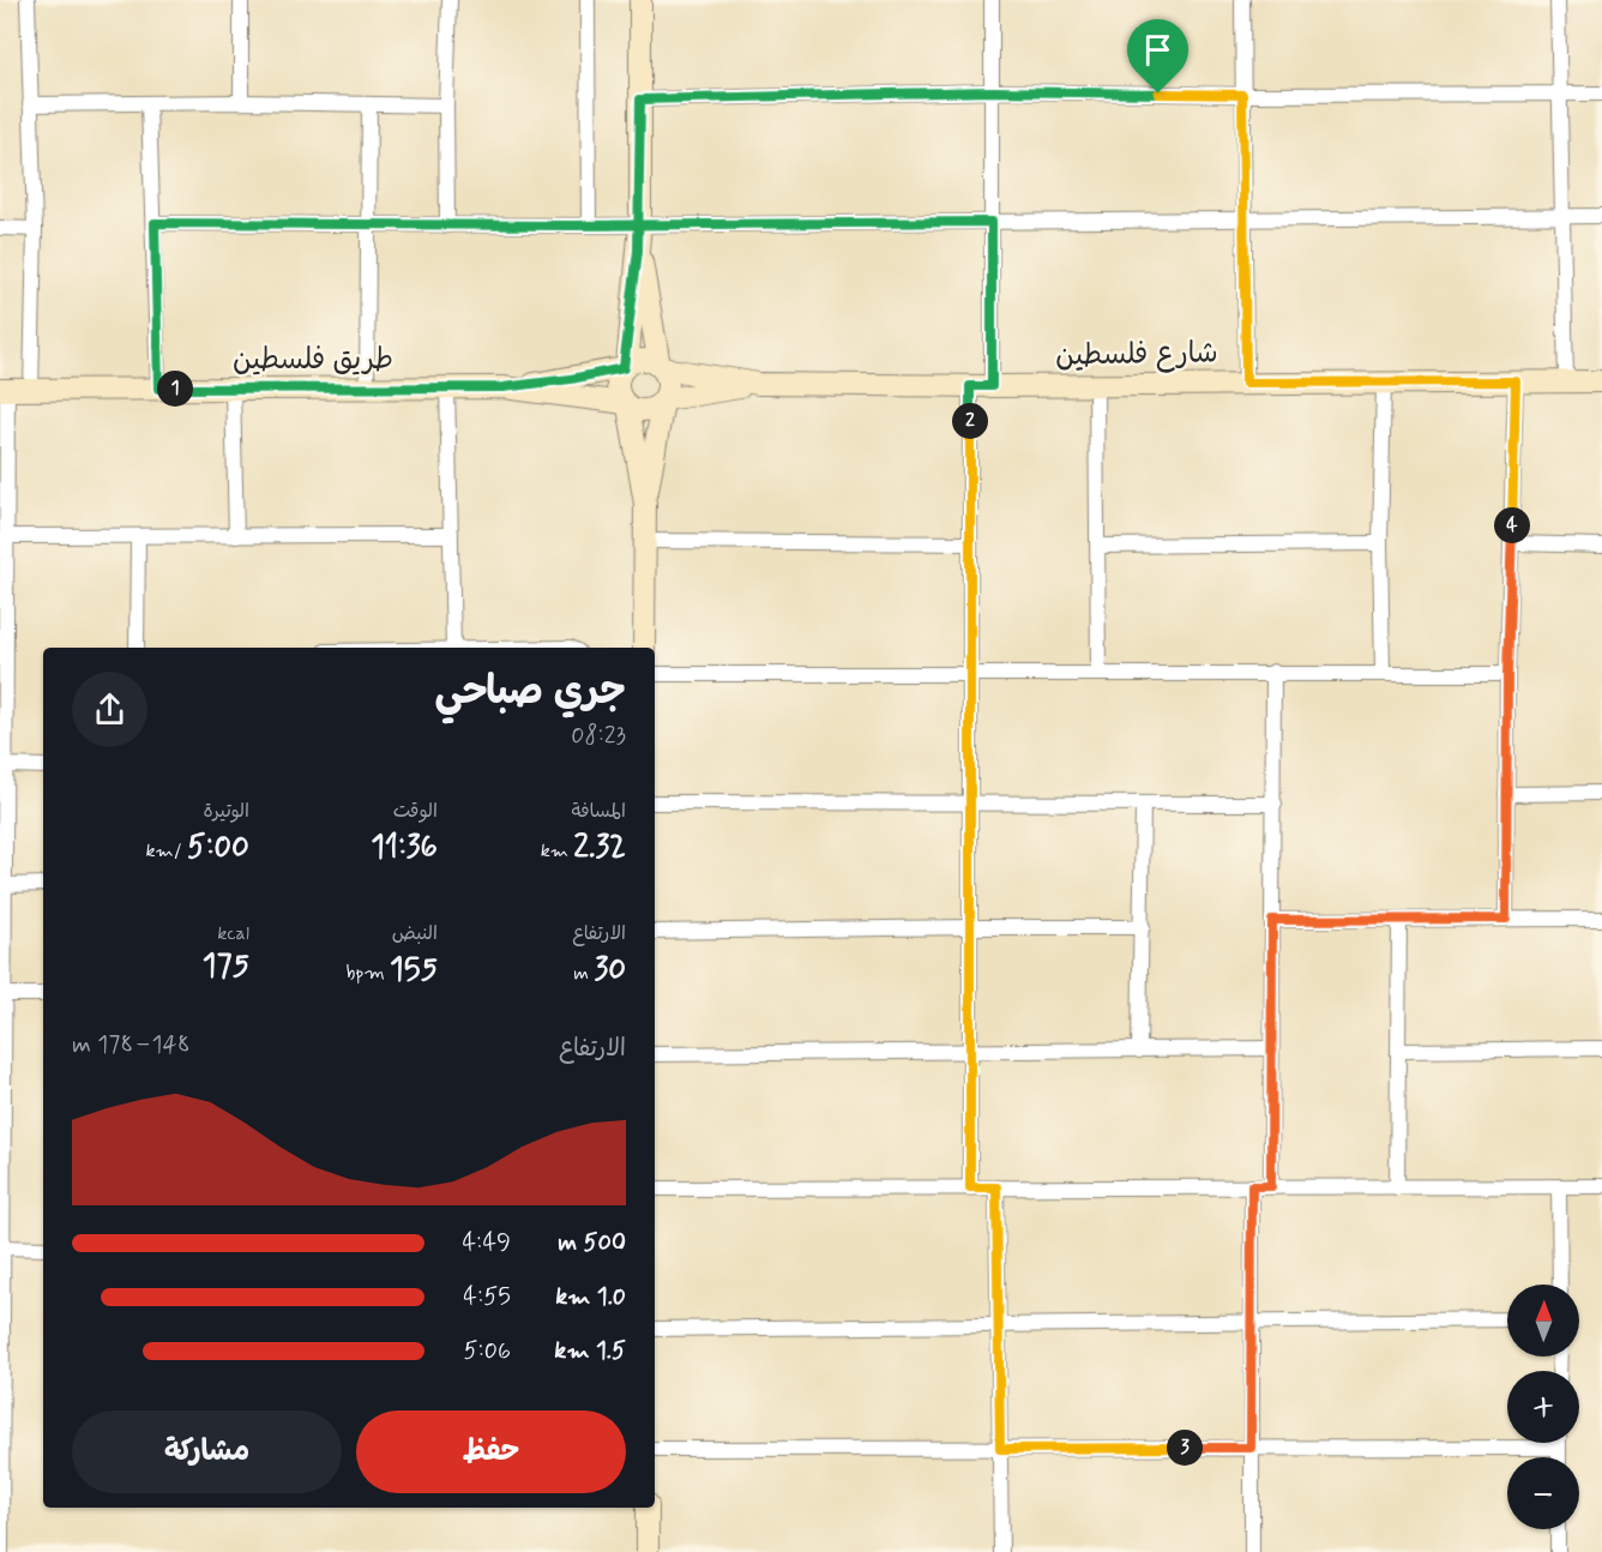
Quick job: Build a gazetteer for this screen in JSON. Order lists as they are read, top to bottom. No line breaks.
{"streets":{"street":["شارع فلسطين","طريق فلسطين"]},"crossings":[["شارع فلسطين","طريق فلسطين"]],"north":"top","page":{"pins":["1","2","4","3"],"heading":["جري صباحي","08:23"],"stats":[["المسافة","2.32 km"],["الوقت","11:36"],["الوتيرة","5:00 /km"],["الارتفاع","30 m"],["النبض","155 bpm"],["kcal","175"]],"chart":["الارتفاع","148–178 m"],"list":[{"name":"500 m","note":"4:49"},{"name":"1.0 km","note":"4:55"},{"name":"1.5 km","note":"5:06"}],"map_buttons":["+","−"],"buttons":["حفظ","مشاركة"]}}
